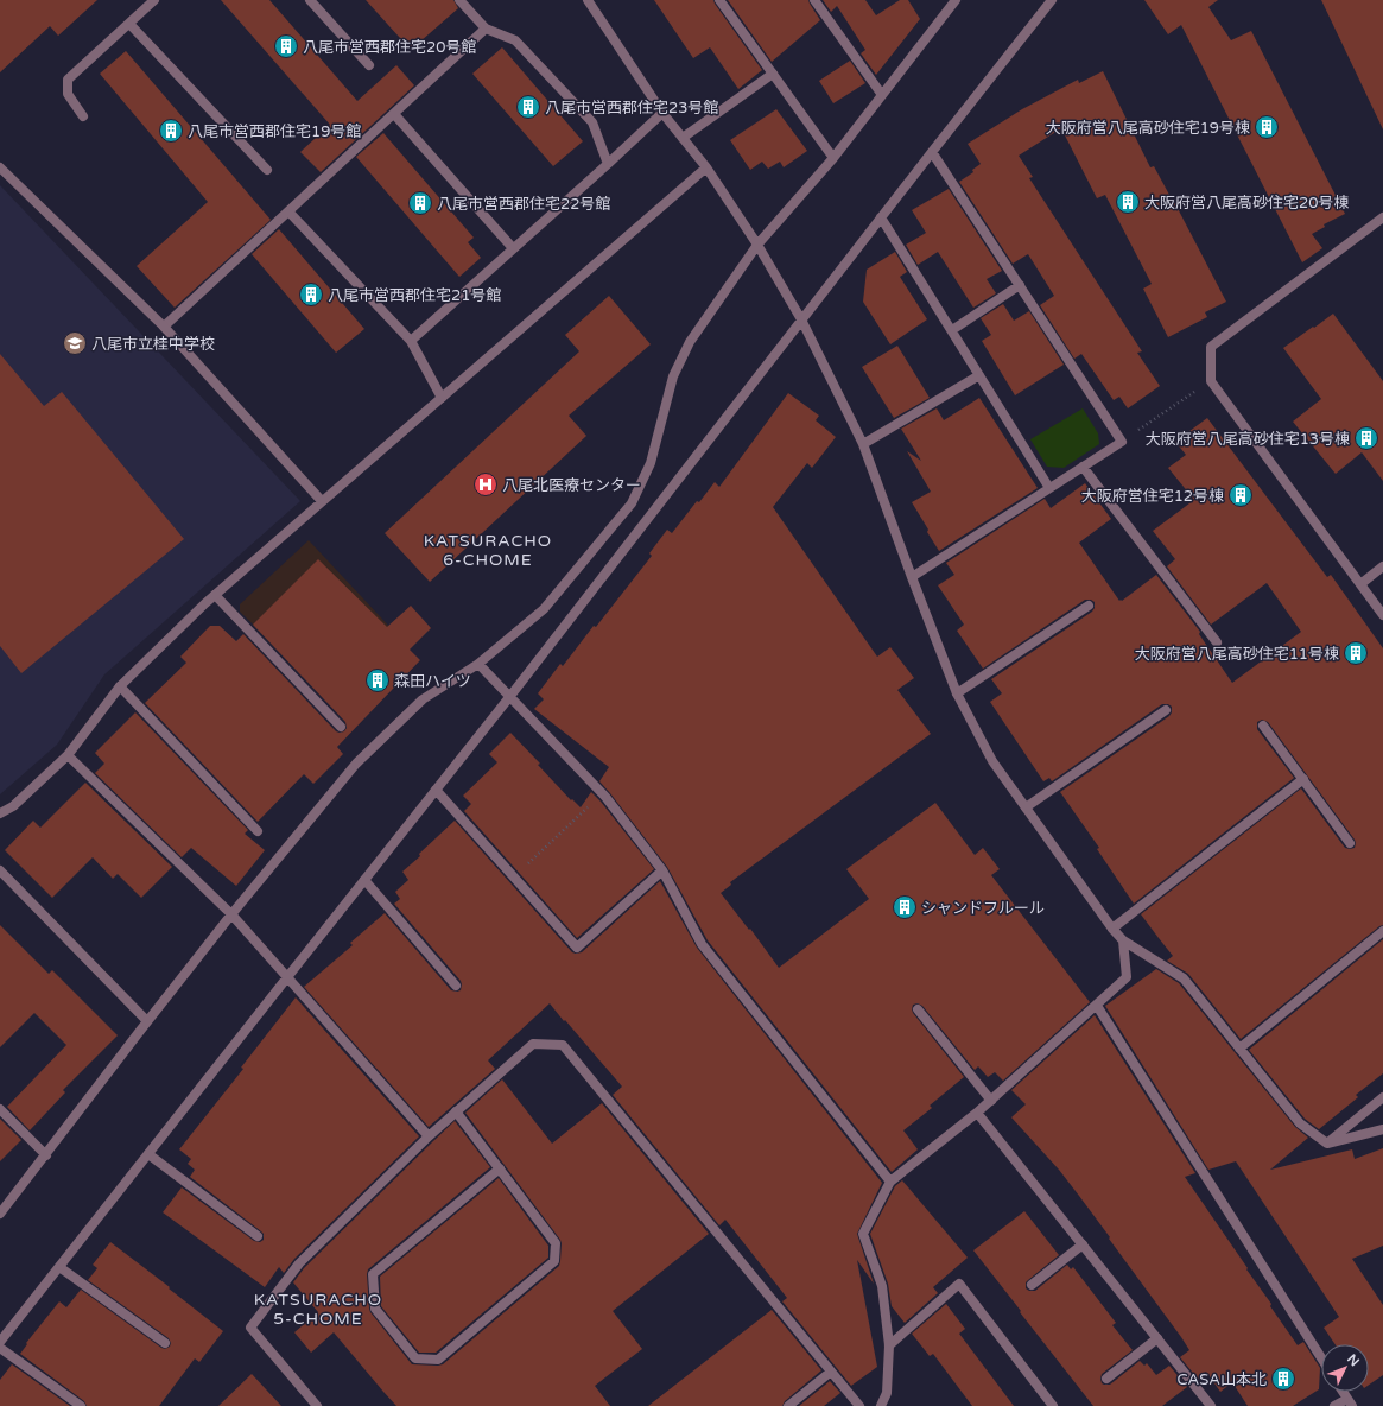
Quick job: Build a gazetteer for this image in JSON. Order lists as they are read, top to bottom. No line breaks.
{"districts":["KATSURACHO 6-CHOME","KATSURACHO 5-CHOME"],"places":{"building":["八尾市営西郡住宅20号館","八尾市営西郡住宅23号館","大阪府営八尾高砂住宅19号棟","八尾市営西郡住宅19号館","大阪府営八尾高砂住宅20号棟","八尾市営西郡住宅22号館","八尾市営西郡住宅21号館","大阪府営八尾高砂住宅13号棟","大阪府営住宅12号棟","大阪府営八尾高砂住宅11号棟","森田ハイツ","シャンドフルール","CASA山本北"],"school or university":["八尾市立桂中学校"],"hospital":["八尾北医療センター"]},"north":"top right"}
